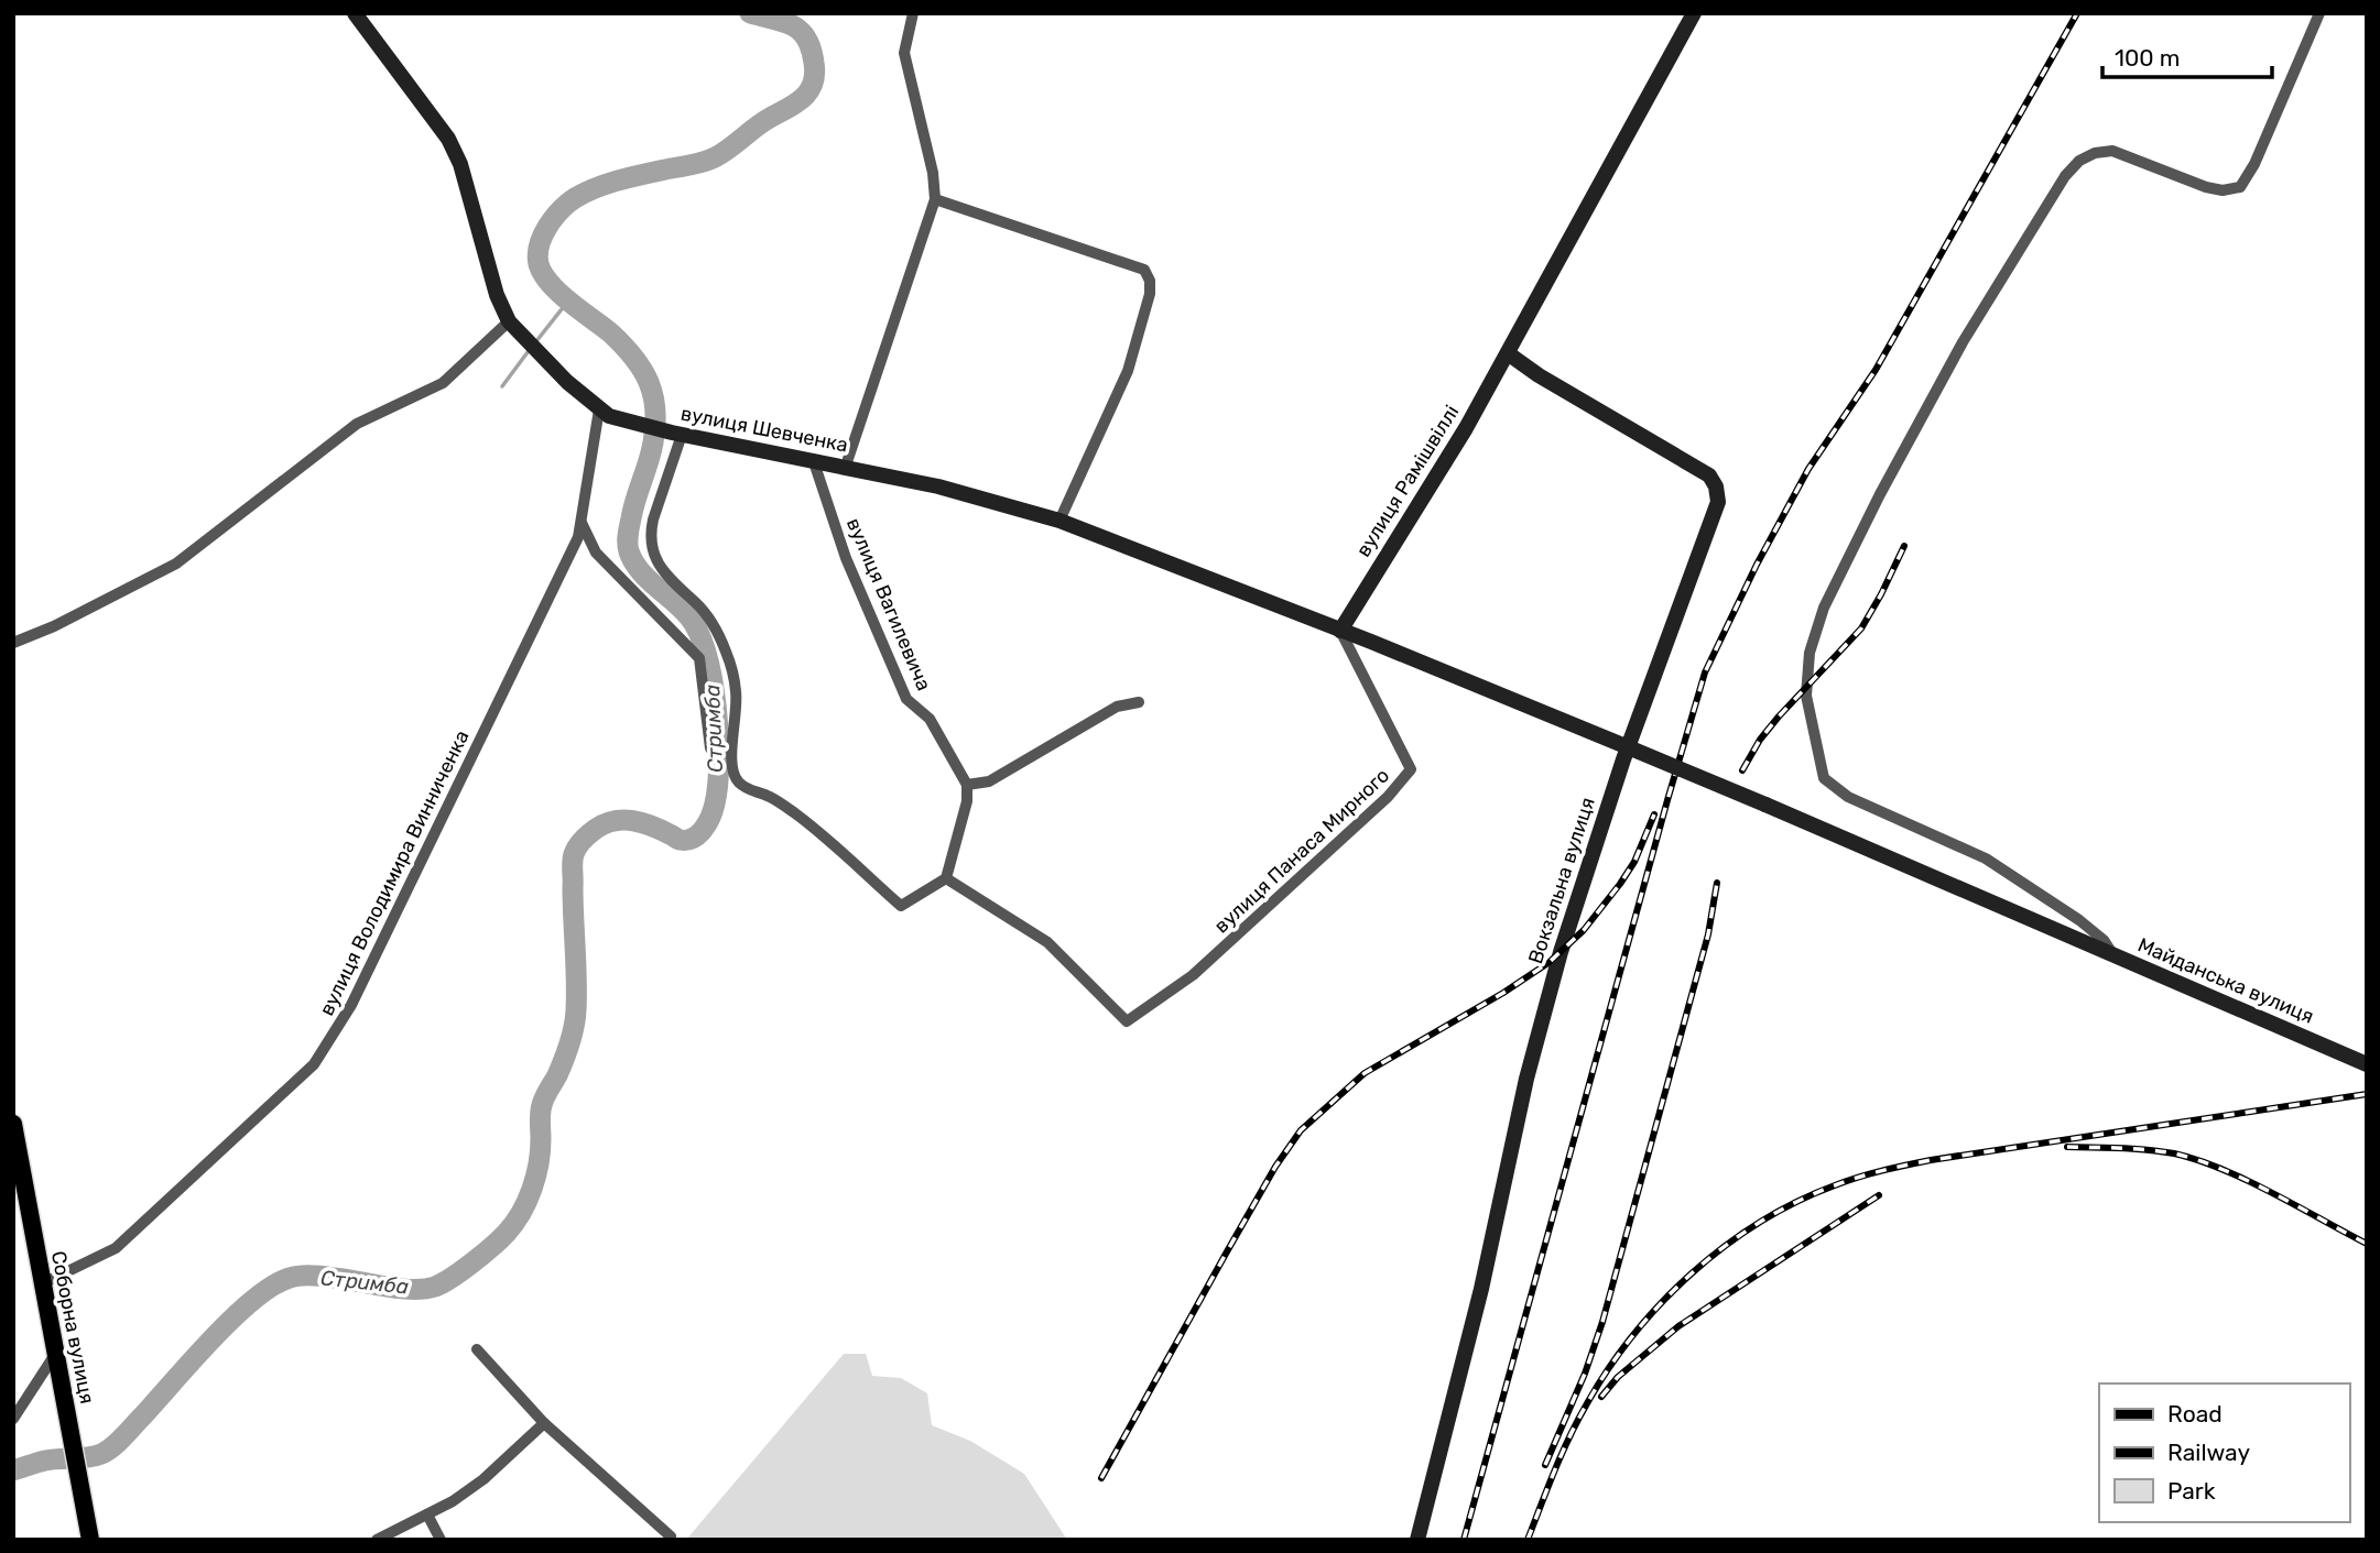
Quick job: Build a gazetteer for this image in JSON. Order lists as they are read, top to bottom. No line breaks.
{"streets":{"main road":["Соборна вулиця"],"street":["вулиця Шевченка","вулиця Рамішвіллі","вулиця Вагилевича","вулиця Панаса Мирного","вулиця Володимира Винниченка","Вокзальна вулиця","Майданська вулиця"]},"crossings":[["вулиця Шевченка","вулиця Рамішвіллі"],["вулиця Шевченка","вулиця Вагилевича"],["вулиця Шевченка","вулиця Панаса Мирного"],["вулиця Шевченка","вулиця Володимира Винниченка"],["вулиця Шевченка","Майданська вулиця"],["вулиця Рамішвіллі","вулиця Панаса Мирного"],["вулиця Рамішвіллі","Вокзальна вулиця"],["вулиця Володимира Винниченка","Соборна вулиця"]],"water":["Стримба"],"legend":["Road","Railway","Park"],"scale_bar":"100 m"}
